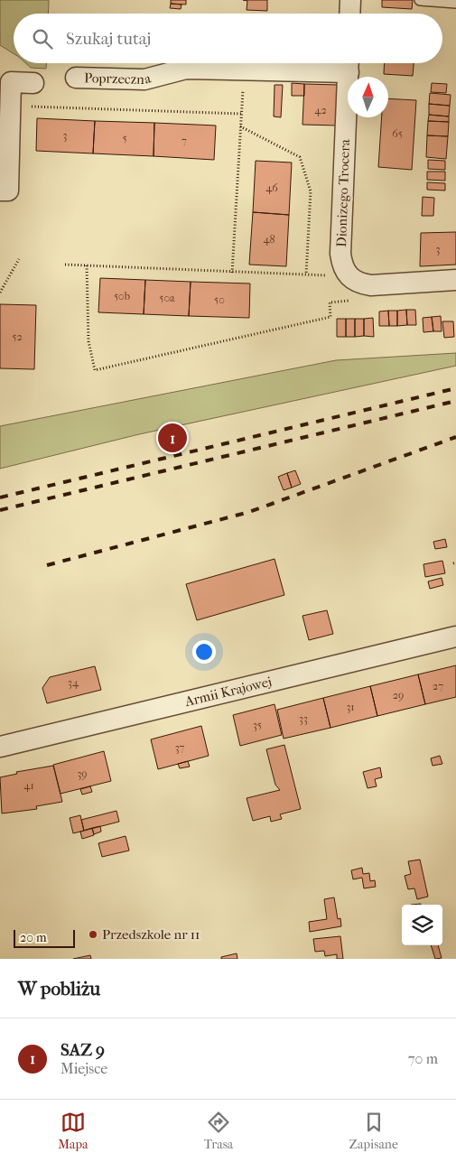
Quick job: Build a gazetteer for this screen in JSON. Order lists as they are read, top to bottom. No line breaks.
{"streets":{"street":["Poprzeczna","Dionizego Trocera","Armii Krajowej"]},"crossings":[["Poprzeczna","Dionizego Trocera"]],"places":["Przedszkole nr 11"],"house_numbers":["42","65","3","5","7","46","48","3","50b","50a","50","52","34","27","29","31","33","35","37","39","41"],"scale_bar":"20 m","north":"top","page":{"search":"Szukaj tutaj","pins":"1","scale":"20 m","heading":"W pobliżu","list":[{"mark":"1","name":"SAZ 9","note":"Miejsce","value":"70 m"}],"nav":["Mapa","Trasa","Zapisane"]}}
